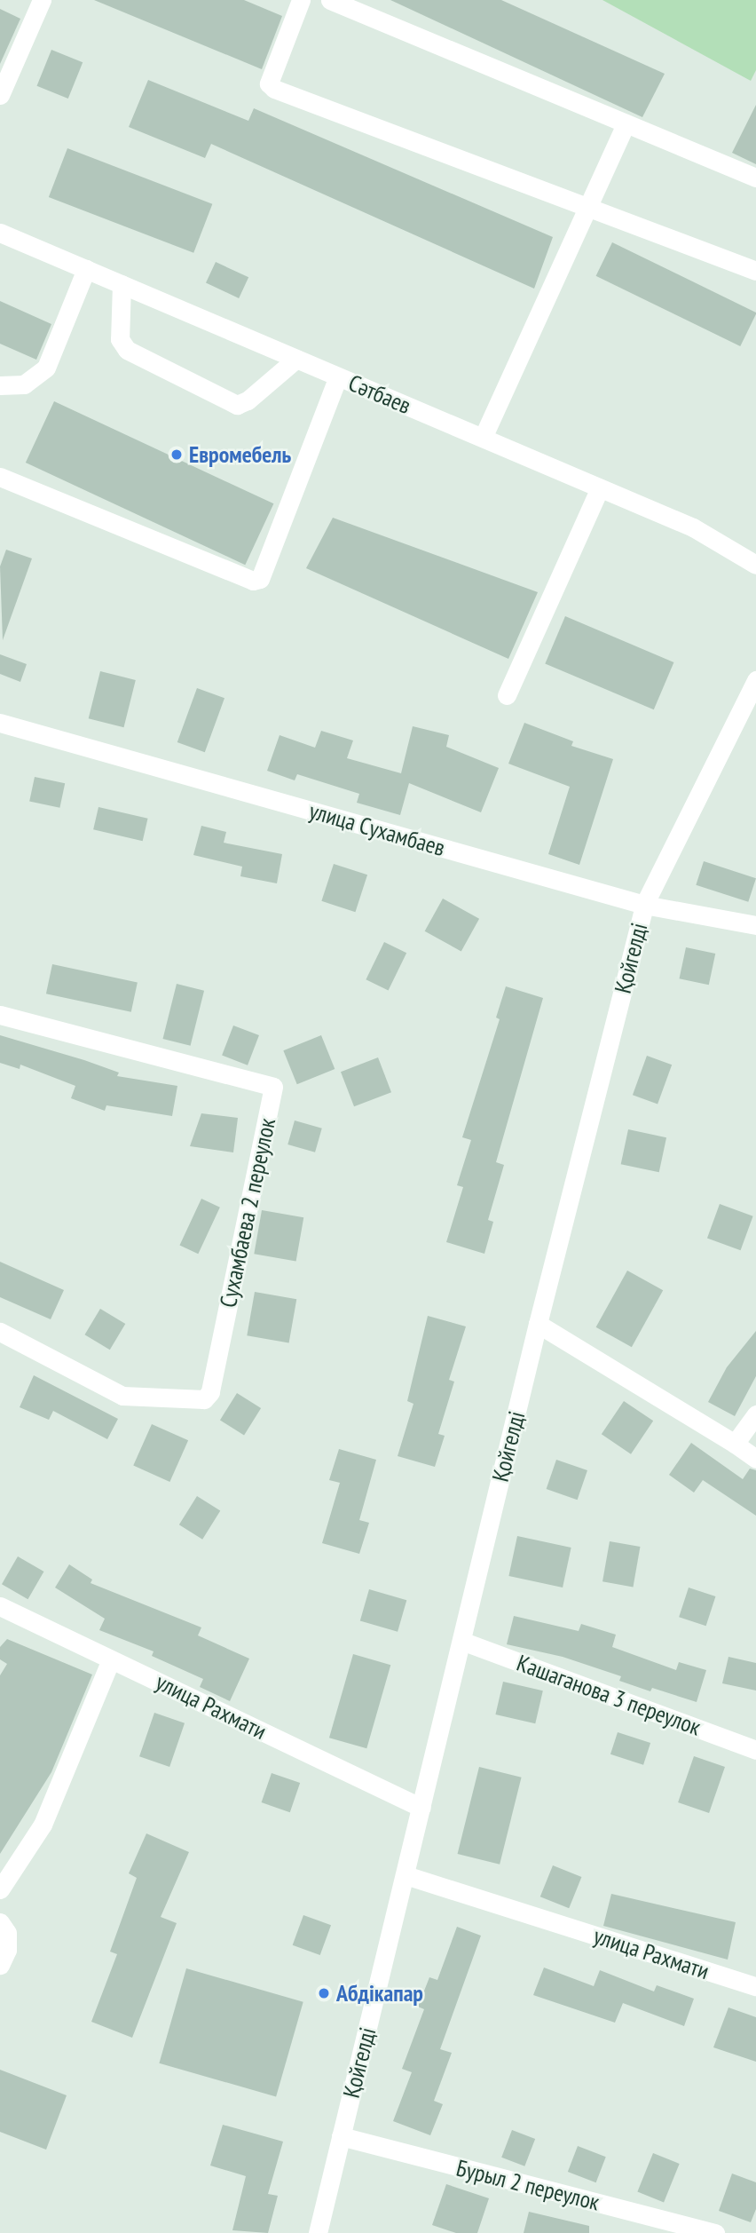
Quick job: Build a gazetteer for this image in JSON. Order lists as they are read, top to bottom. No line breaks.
{"streets":{"street":["Сәтбаев","улица Сухамбаев","Қойгелді","Сухамбаева 2 переулок","Кашаганова 3 переулок","улица Рахмати","Бурыл 2 переулок"]},"crossings":[["улица Сухамбаев","Қойгелді"],["Қойгелді","Кашаганова 3 переулок"],["Қойгелді","улица Рахмати"],["Қойгелді","Бурыл 2 переулок"]],"places":["Евромебель","Абдiкапар"]}
